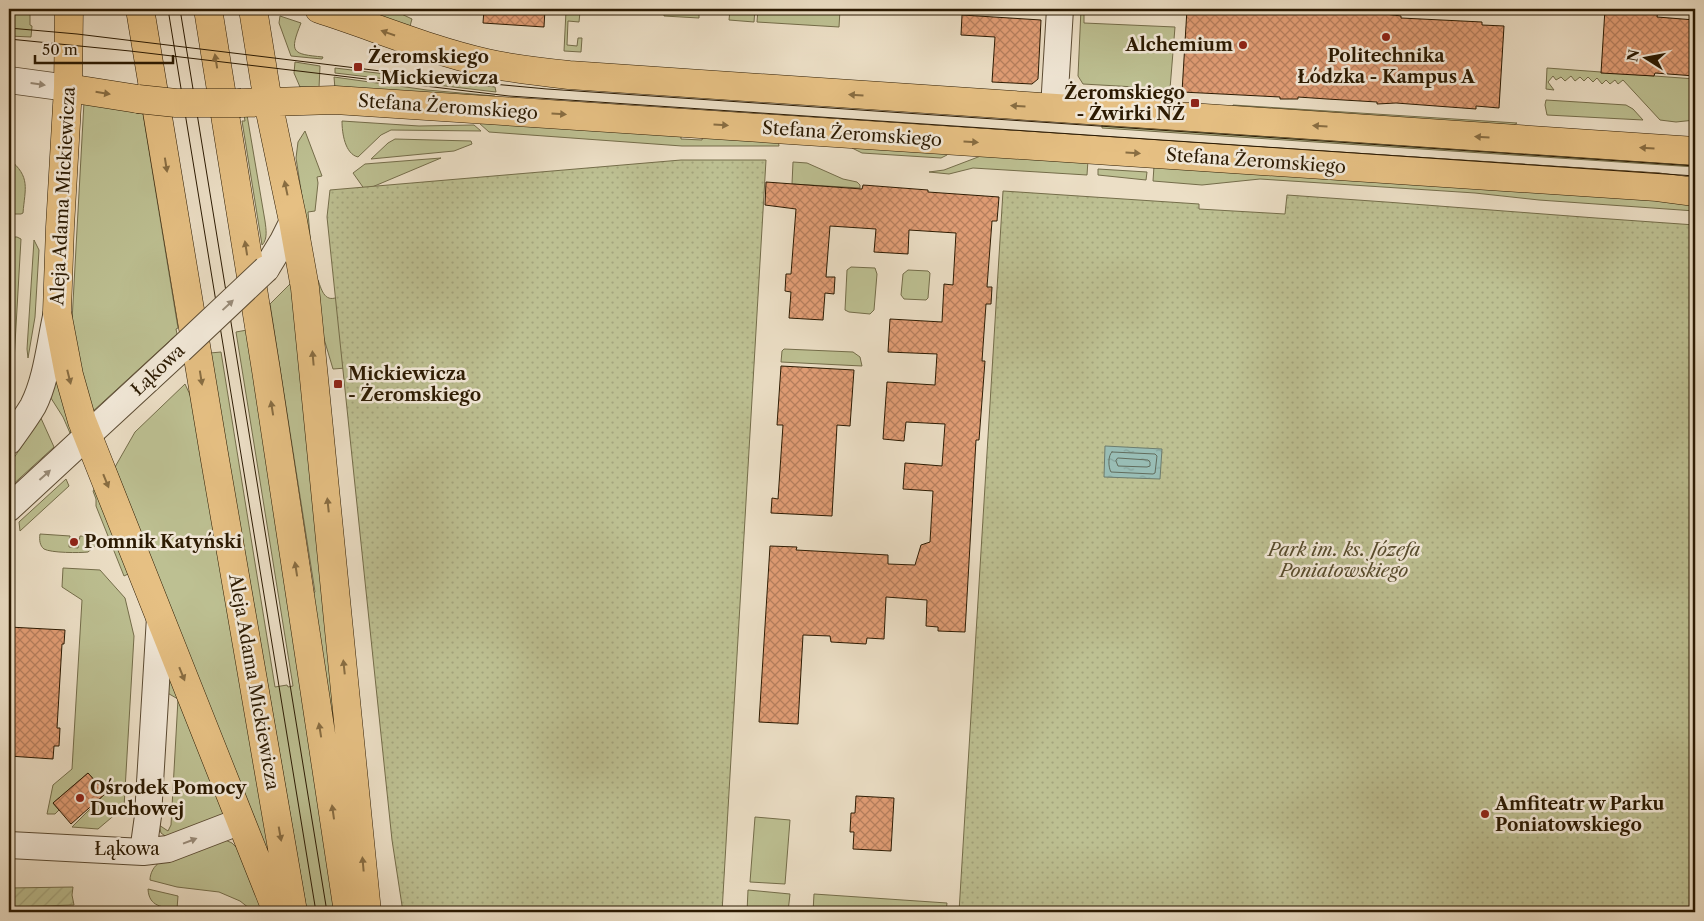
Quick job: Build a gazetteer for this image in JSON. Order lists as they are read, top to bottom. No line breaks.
{"streets":{"main road":["Stefana Żeromskiego","Aleja Adama Mickiewicza"],"street":["Łąkowa"]},"crossings":[["Stefana Żeromskiego","Aleja Adama Mickiewicza"],["Aleja Adama Mickiewicza","Łąkowa"]],"one_way":["Stefana Żeromskiego","Łąkowa"],"parks":["Park im. ks. Józefa Poniatowskiego"],"places":{"other":["Politechnika Łódzka - Kampus A","Alchemium","Pomnik Katyński","Ośrodek Pomocy Duchowej","Amfiteatr w Parku Poniatowskiego"],"transit":["Żeromskiego - Mickiewicza","Żeromskiego - Żwirki NŻ","Mickiewicza - Żeromskiego"]},"scale_bar":"50 m","north":"left"}
